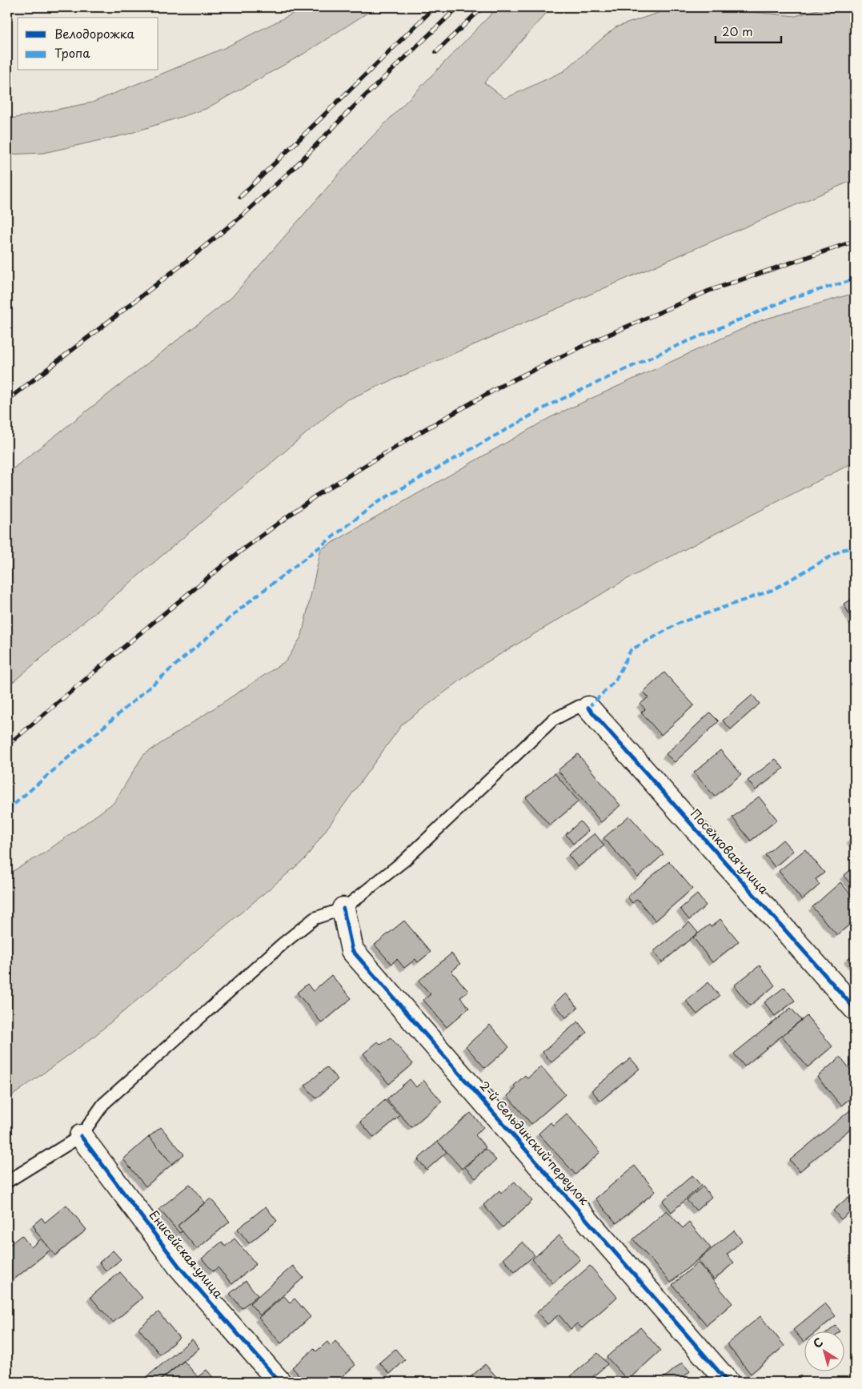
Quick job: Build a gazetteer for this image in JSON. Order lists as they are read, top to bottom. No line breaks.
{"streets":{"street":["Поселковая улица","2-й Сельдинский переулок","Енисейская улица"]},"legend":["Велодорожка","Тропа"],"scale_bar":"20 m","north":"top left"}
